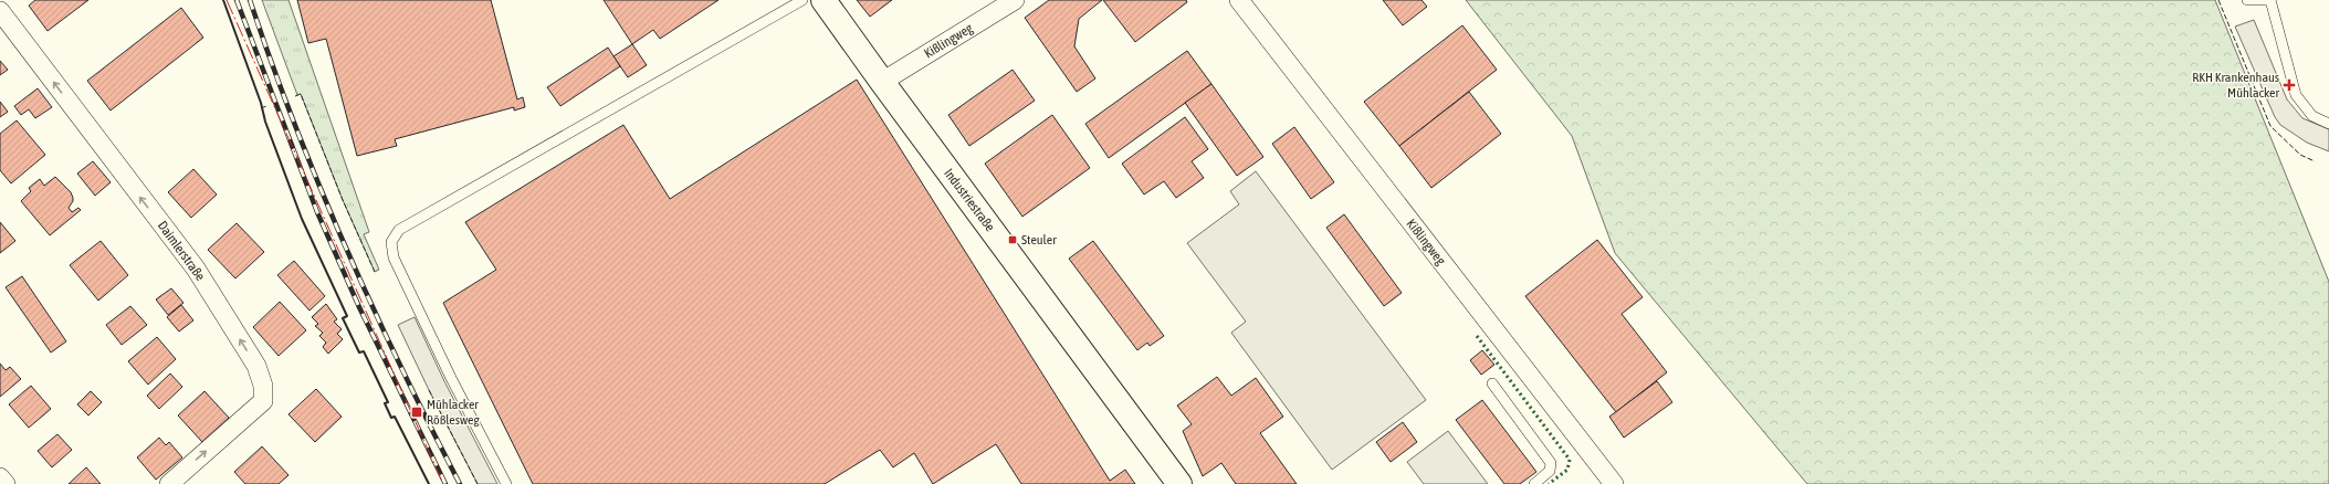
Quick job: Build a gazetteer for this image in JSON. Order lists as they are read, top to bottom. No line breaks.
{"streets":{"street":["Kißlingweg","Industriestraße","Daimlerstraße"]},"crossings":[["Kißlingweg","Industriestraße"]],"one_way":["Daimlerstraße"],"places":{"health":["RKH Krankenhaus Mühlacker"],"transit":["Steuler","Mühlacker Rößlesweg"]}}
